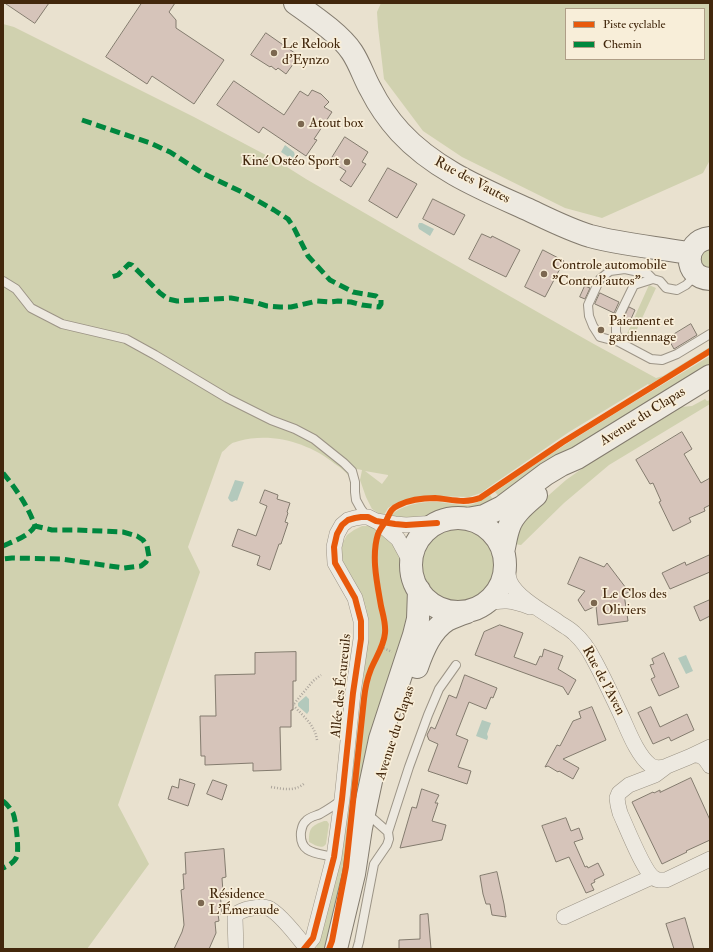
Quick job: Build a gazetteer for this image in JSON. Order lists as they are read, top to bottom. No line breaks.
{"streets":{"main road":["Rue des Vautes","Avenue du Clapas"],"street":["Rue de l'Aven","Allée des Écureuils"]},"crossings":[["Avenue du Clapas","Rue de l'Aven"],["Avenue du Clapas","Allée des Écureuils"],["Rue de l'Aven","Allée des Écureuils"]],"places":["Le Relook d'Eynzo","Atout box","Kiné Ostéo Sport","Controle automobile \"Control'autos\"","Paiement et gardiennage","Le Clos des Oliviers","Résidence L'Émeraude"],"legend":["Piste cyclable","Chemin"]}
